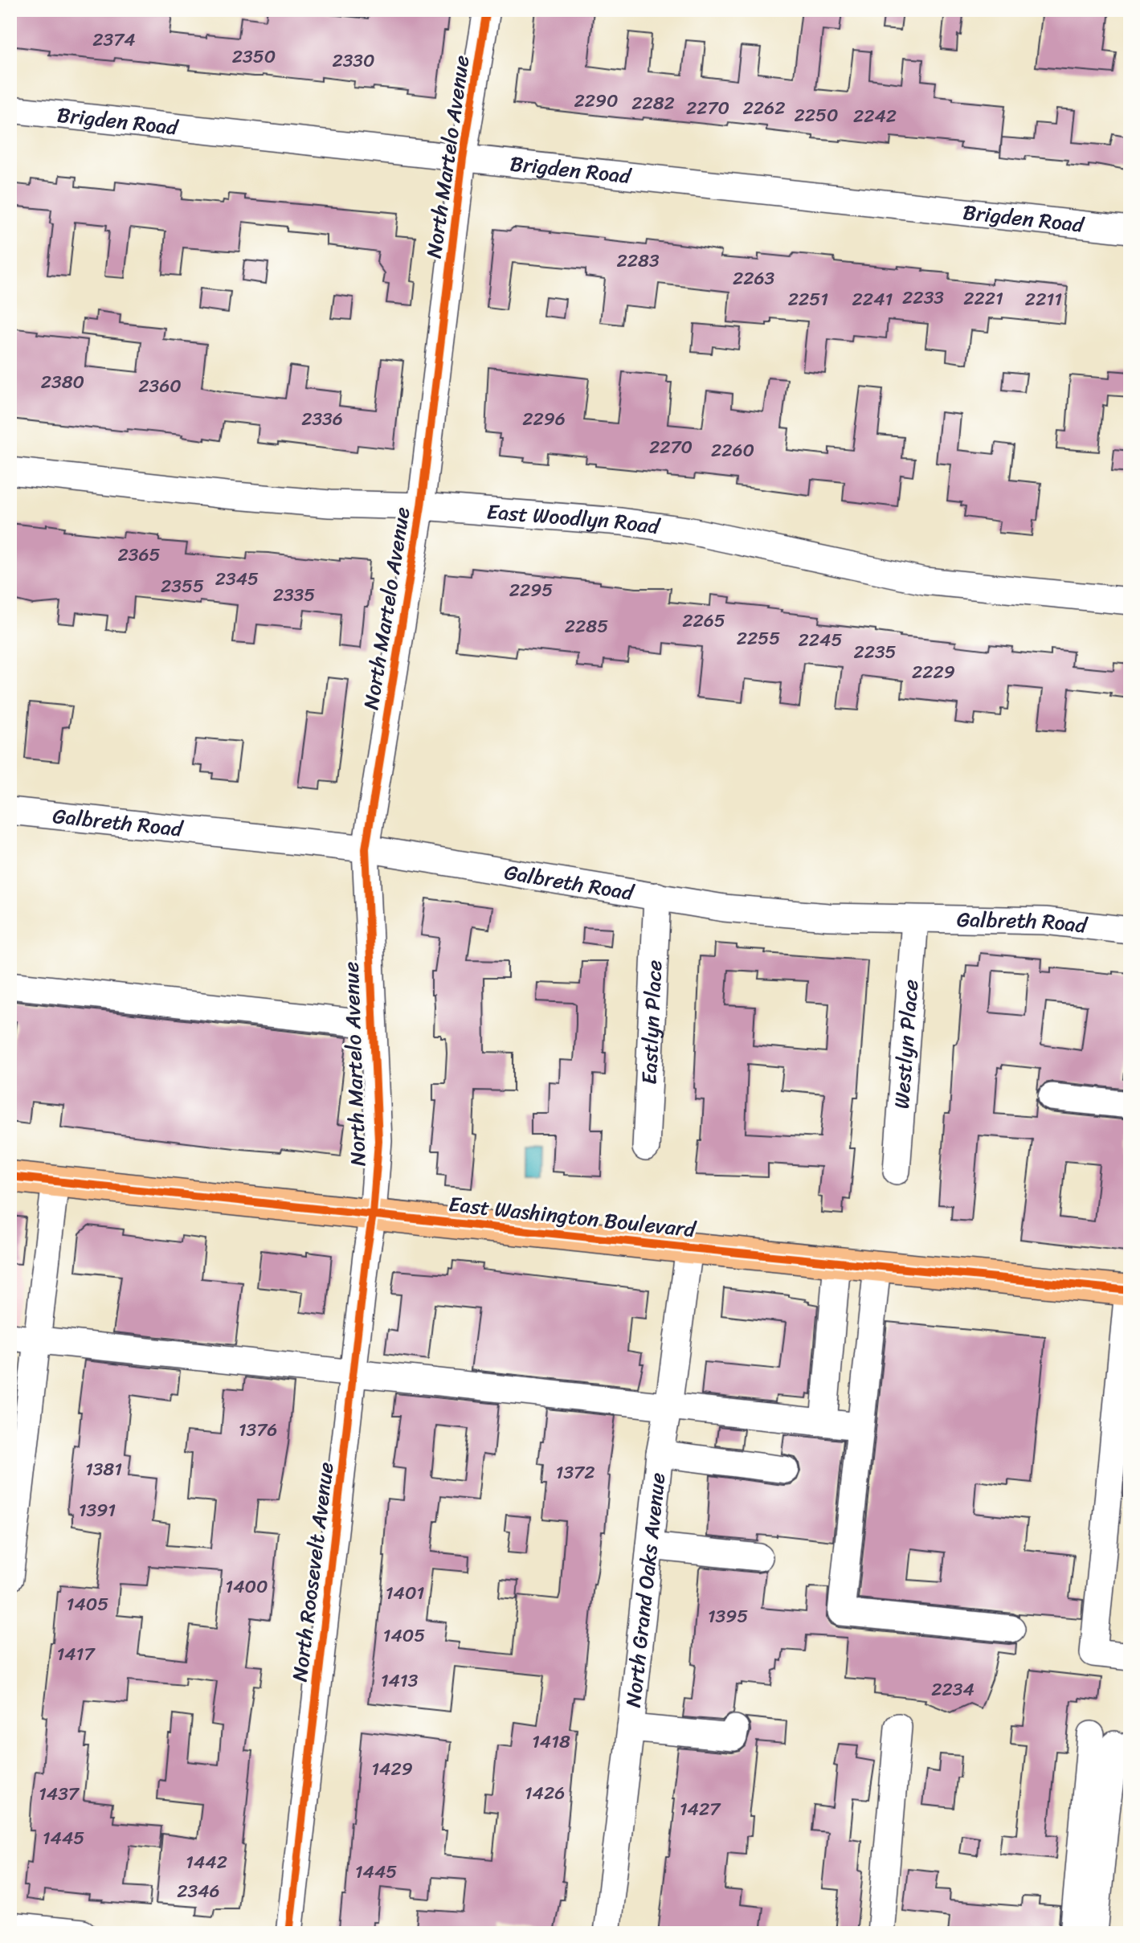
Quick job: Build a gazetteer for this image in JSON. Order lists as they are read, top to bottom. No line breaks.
{"streets":{"main road":["East Washington Boulevard"],"street":["Brigden Road","North Martelo Avenue","East Woodlyn Road","Galbreth Road","Eastlyn Place","Westlyn Place","North Roosevelt Avenue","North Grand Oaks Avenue"]},"crossings":[["Brigden Road","North Martelo Avenue"],["North Martelo Avenue","East Woodlyn Road"],["North Martelo Avenue","Galbreth Road"],["North Martelo Avenue","East Washington Boulevard"],["North Martelo Avenue","North Roosevelt Avenue"],["Galbreth Road","Eastlyn Place"],["Galbreth Road","Westlyn Place"],["East Washington Boulevard","North Roosevelt Avenue"],["East Washington Boulevard","North Grand Oaks Avenue"]],"house_numbers":["2374","2350","2330","2290","2282","2270","2262","2250","2242","2283","2263","2233","2221","2251","2241","2211","2380","2360","2336","2296","2270","2260","2365","2345","2355","2295","2335","2265","2285","2255","2245","2235","2229","1376","1381","1372","1391","1400","1401","1405","1395","1405","1417","1413","2234","1418","1429","1426","1437","1427","1445","1442","1445","2346"]}
